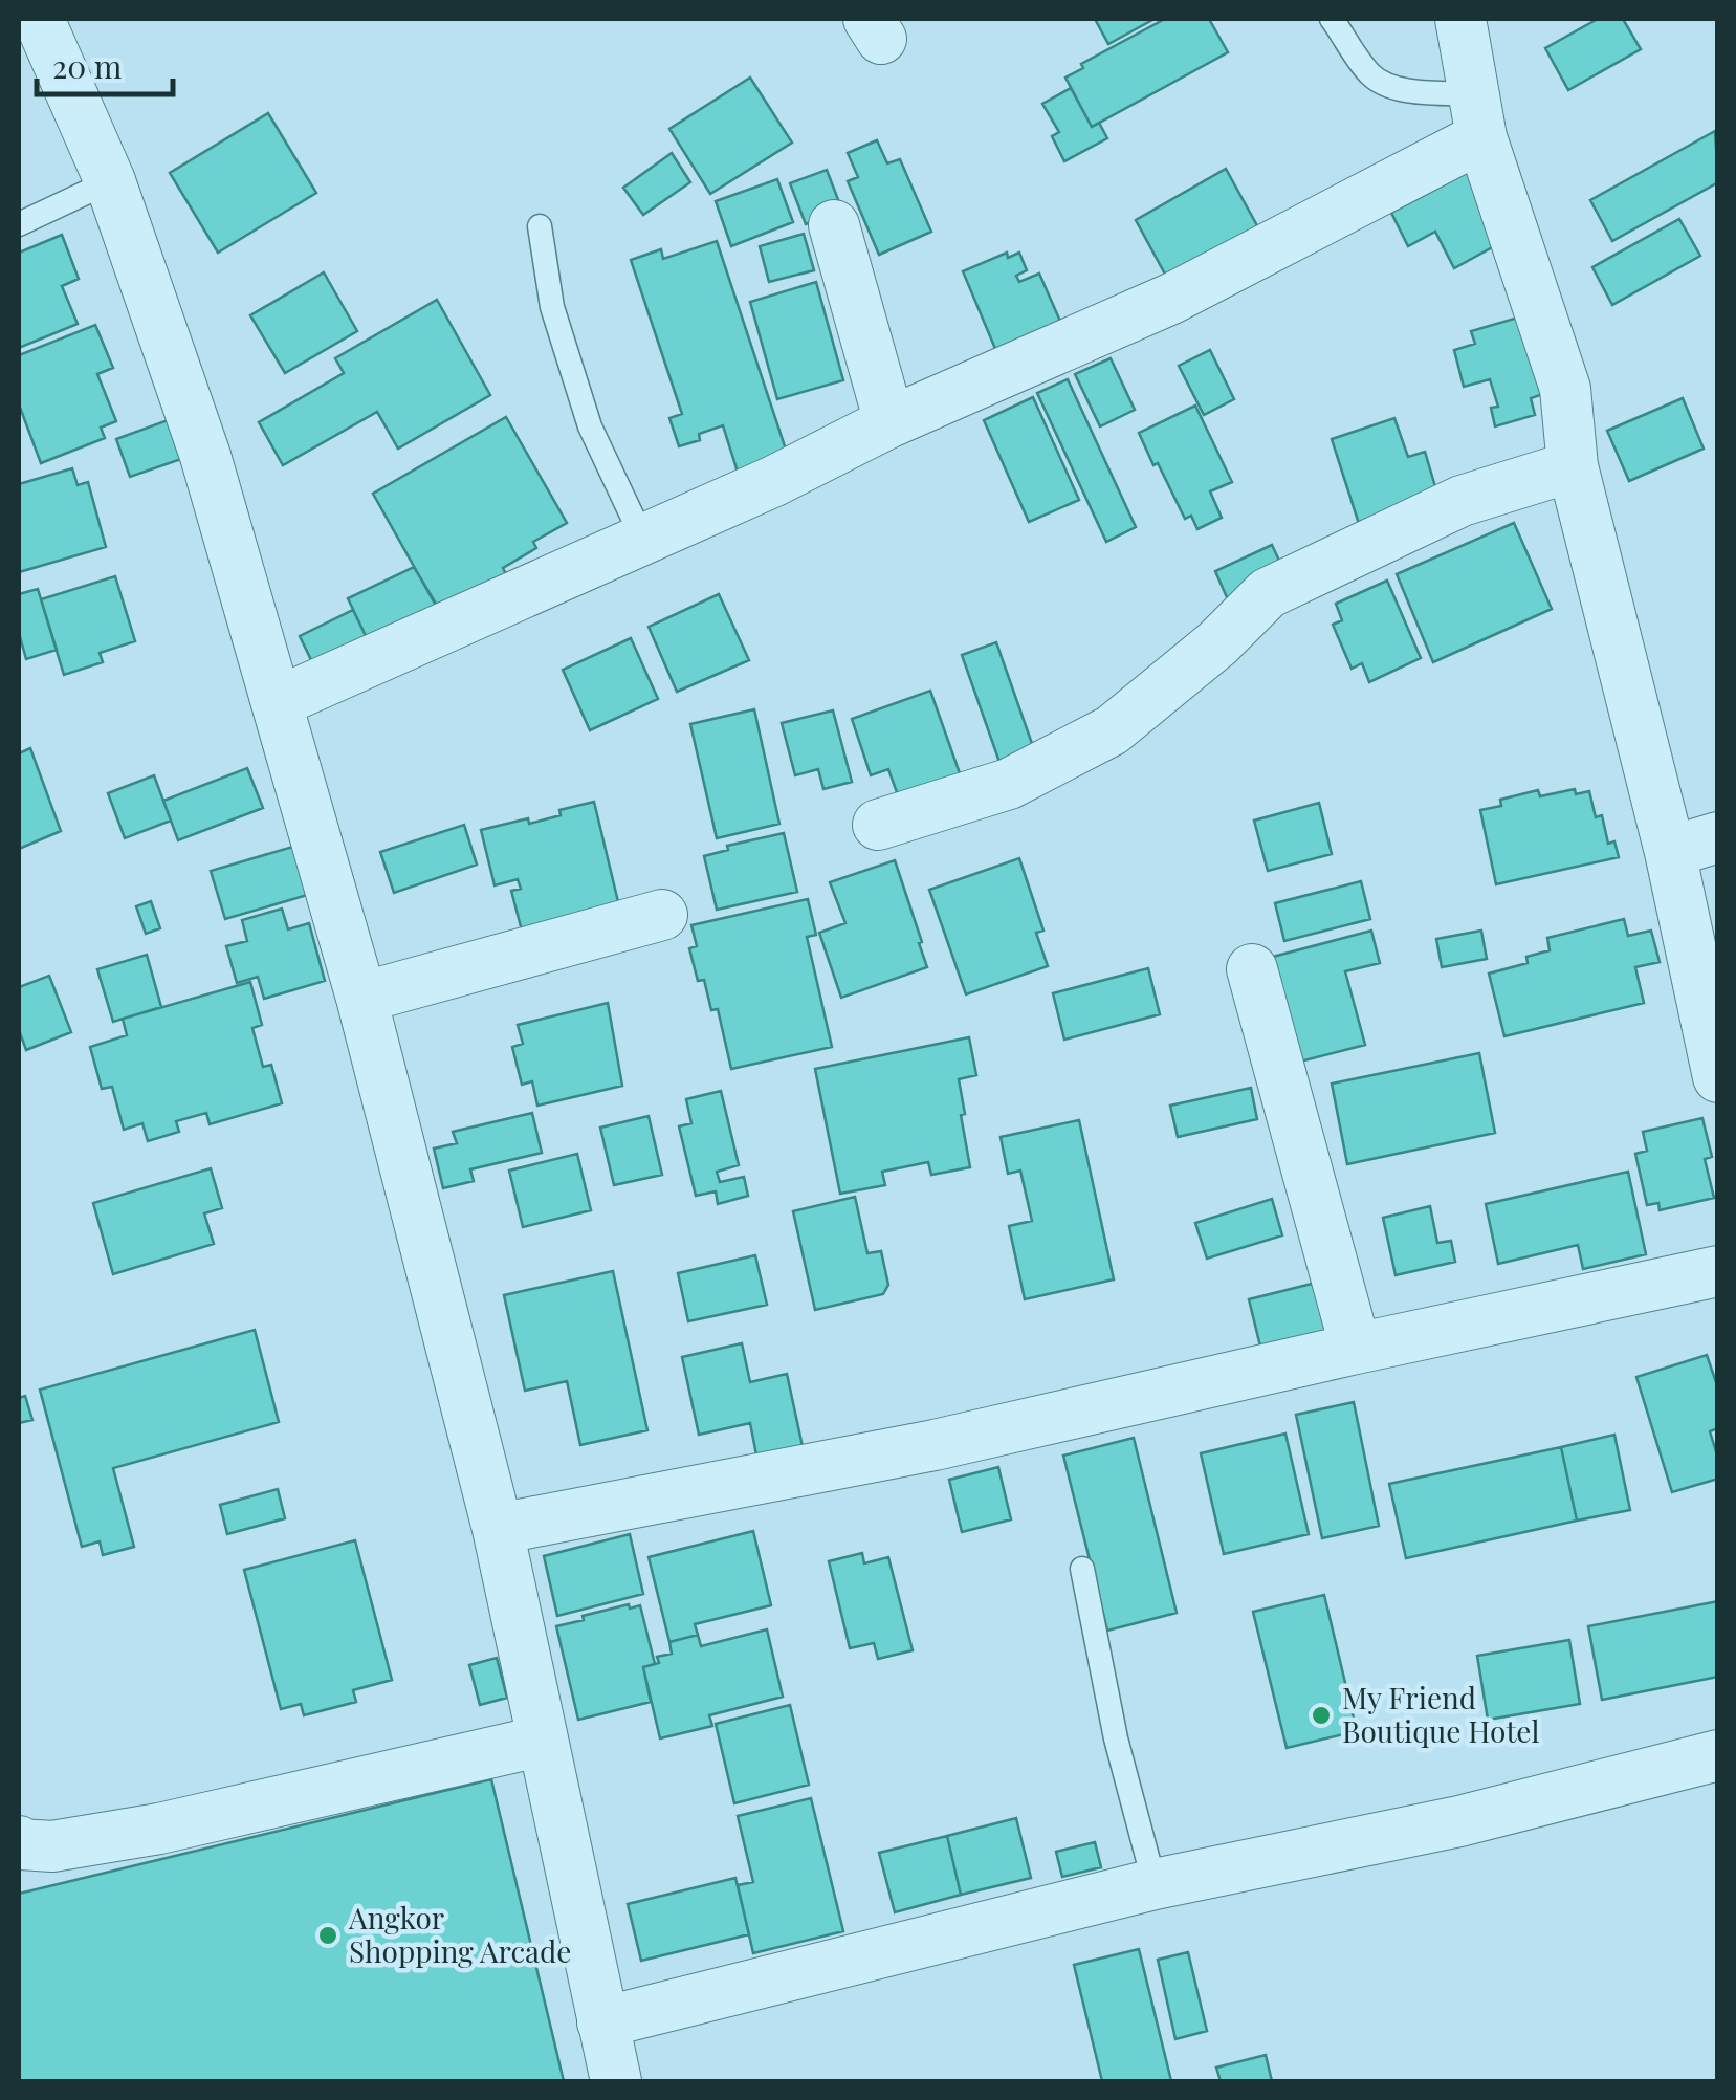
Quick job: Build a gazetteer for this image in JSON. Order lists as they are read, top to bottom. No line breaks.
{"places":["My Friend Boutique Hotel","Angkor Shopping Arcade"],"scale_bar":"20 m"}
